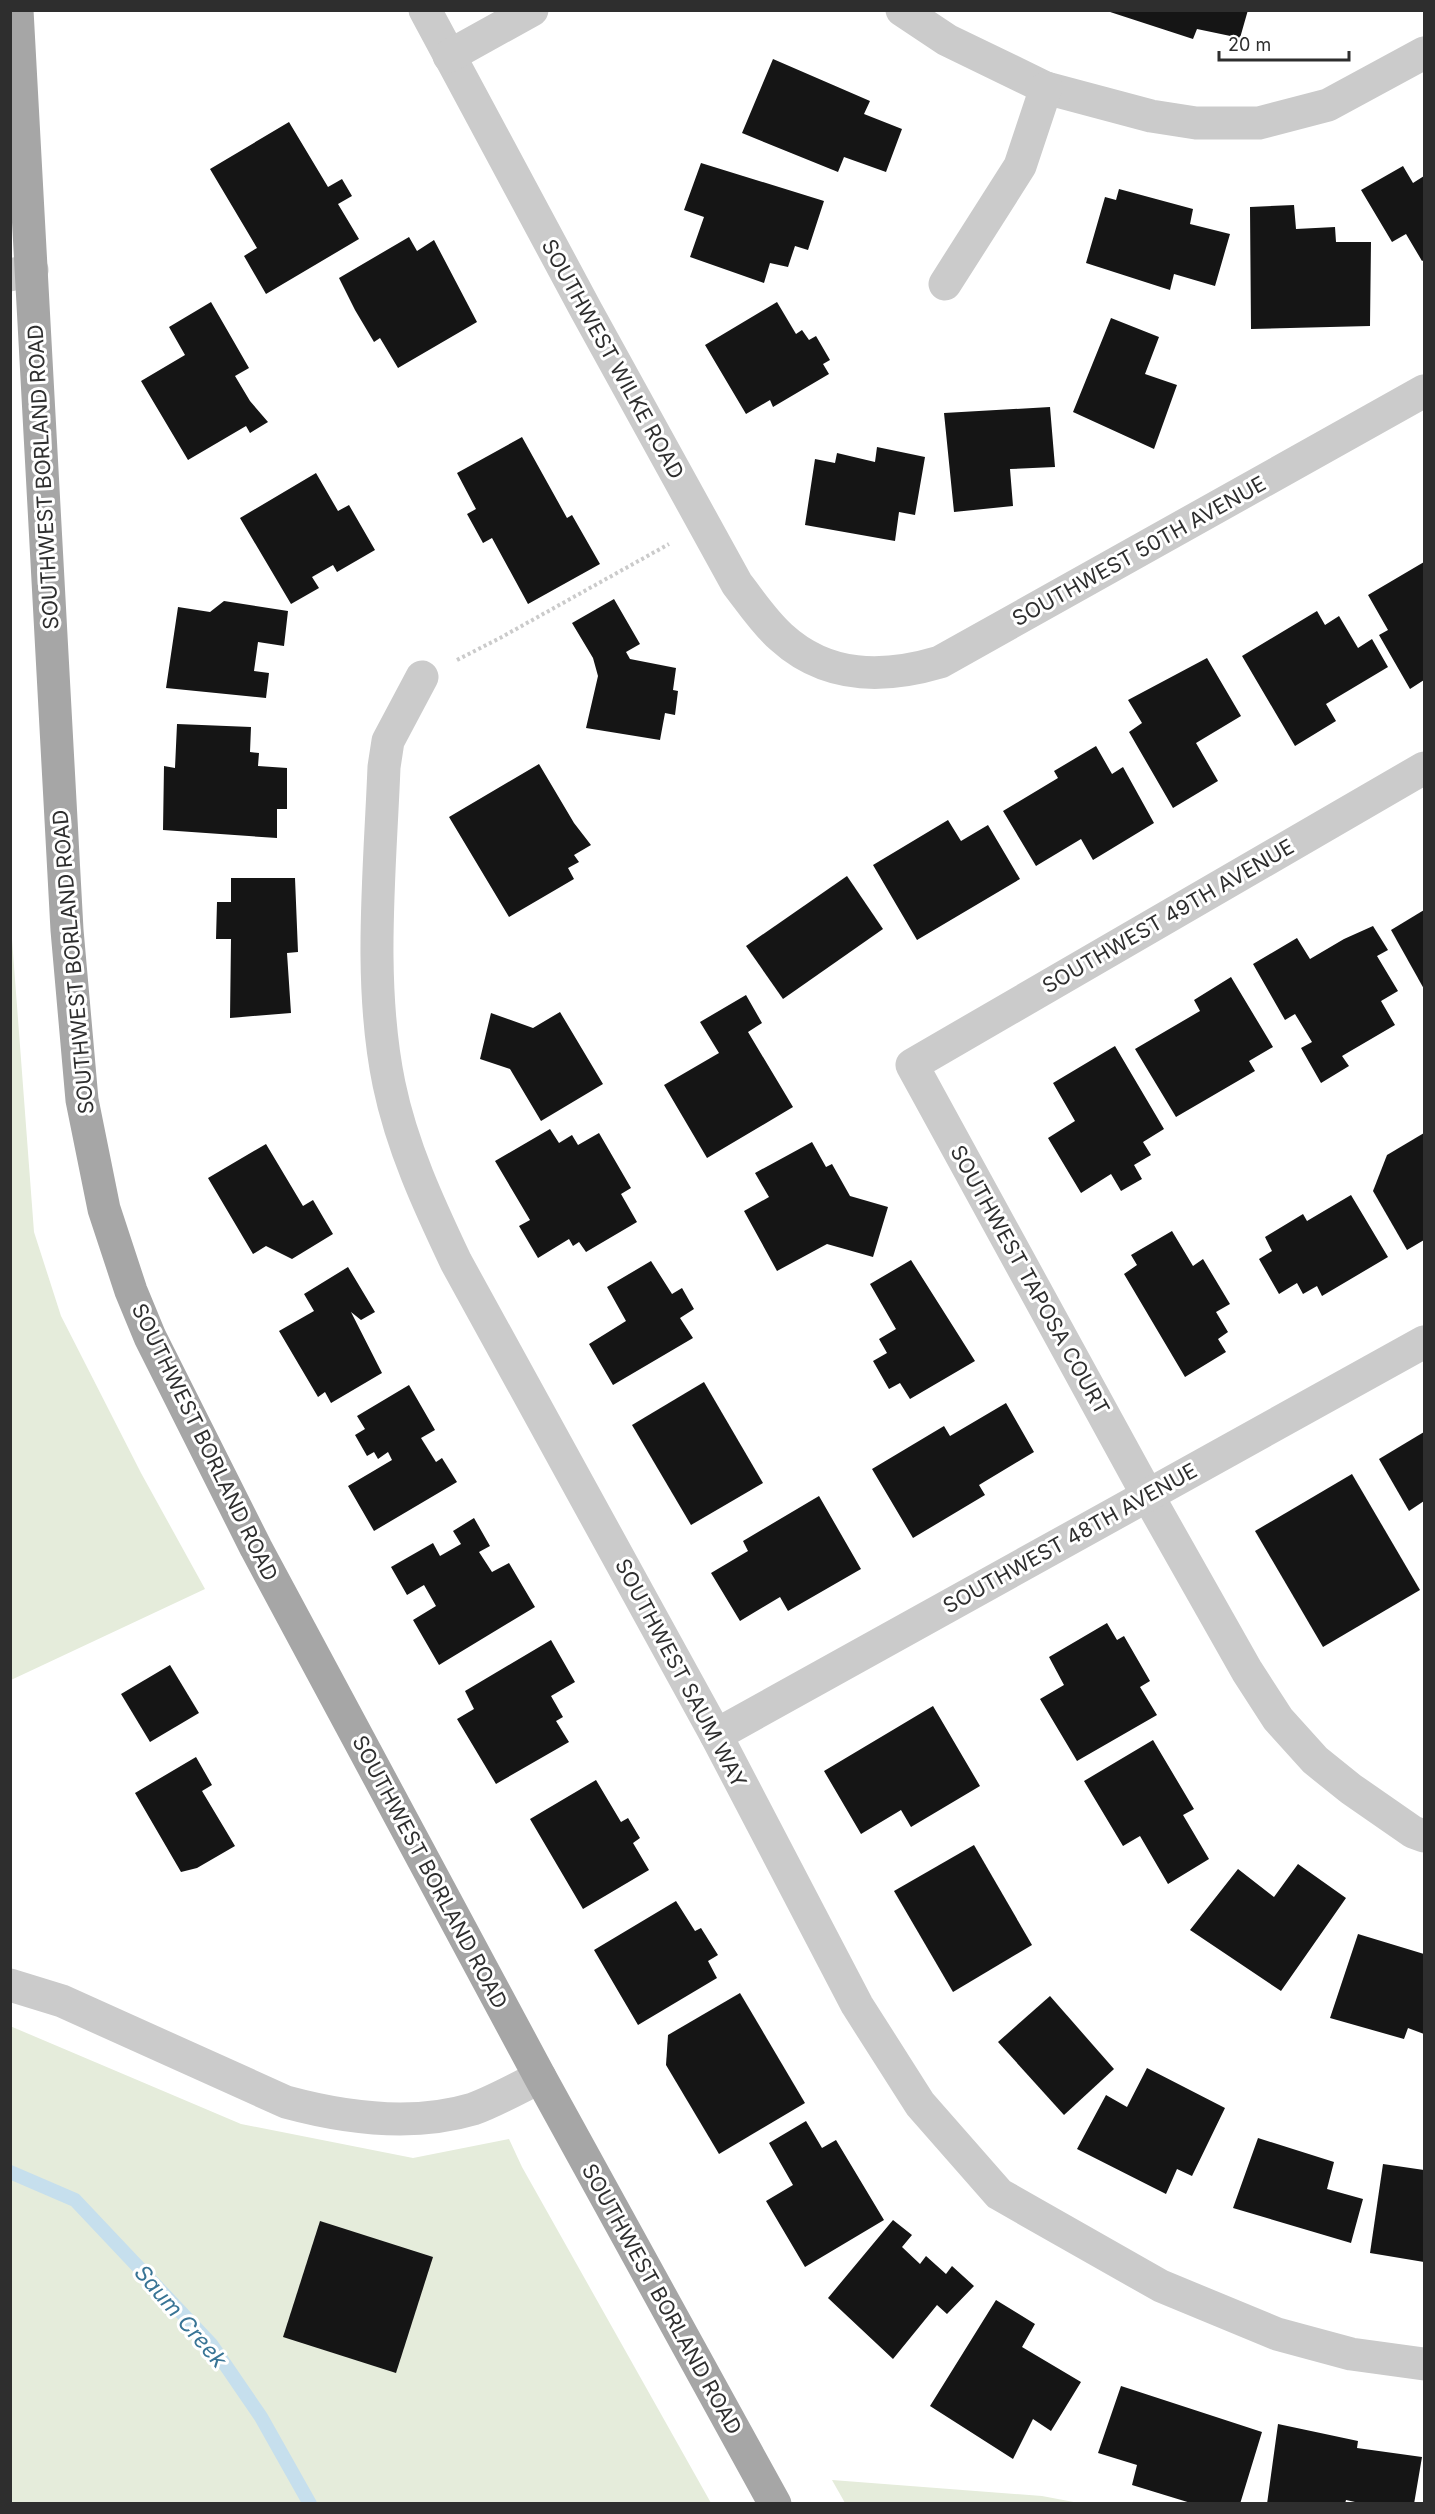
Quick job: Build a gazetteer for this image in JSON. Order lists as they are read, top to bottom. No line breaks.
{"streets":{"main road":["SOUTHWEST BORLAND ROAD"],"street":["SOUTHWEST WILKE ROAD","SOUTHWEST 50TH AVENUE","SOUTHWEST 49TH AVENUE","SOUTHWEST TAPOSA COURT","SOUTHWEST 48TH AVENUE","SOUTHWEST SAUM WAY"]},"crossings":[["SOUTHWEST WILKE ROAD","SOUTHWEST 50TH AVENUE"],["SOUTHWEST 49TH AVENUE","SOUTHWEST TAPOSA COURT"],["SOUTHWEST TAPOSA COURT","SOUTHWEST 48TH AVENUE"],["SOUTHWEST 48TH AVENUE","SOUTHWEST SAUM WAY"]],"water":["Saum Creek"],"scale_bar":"20 m"}
